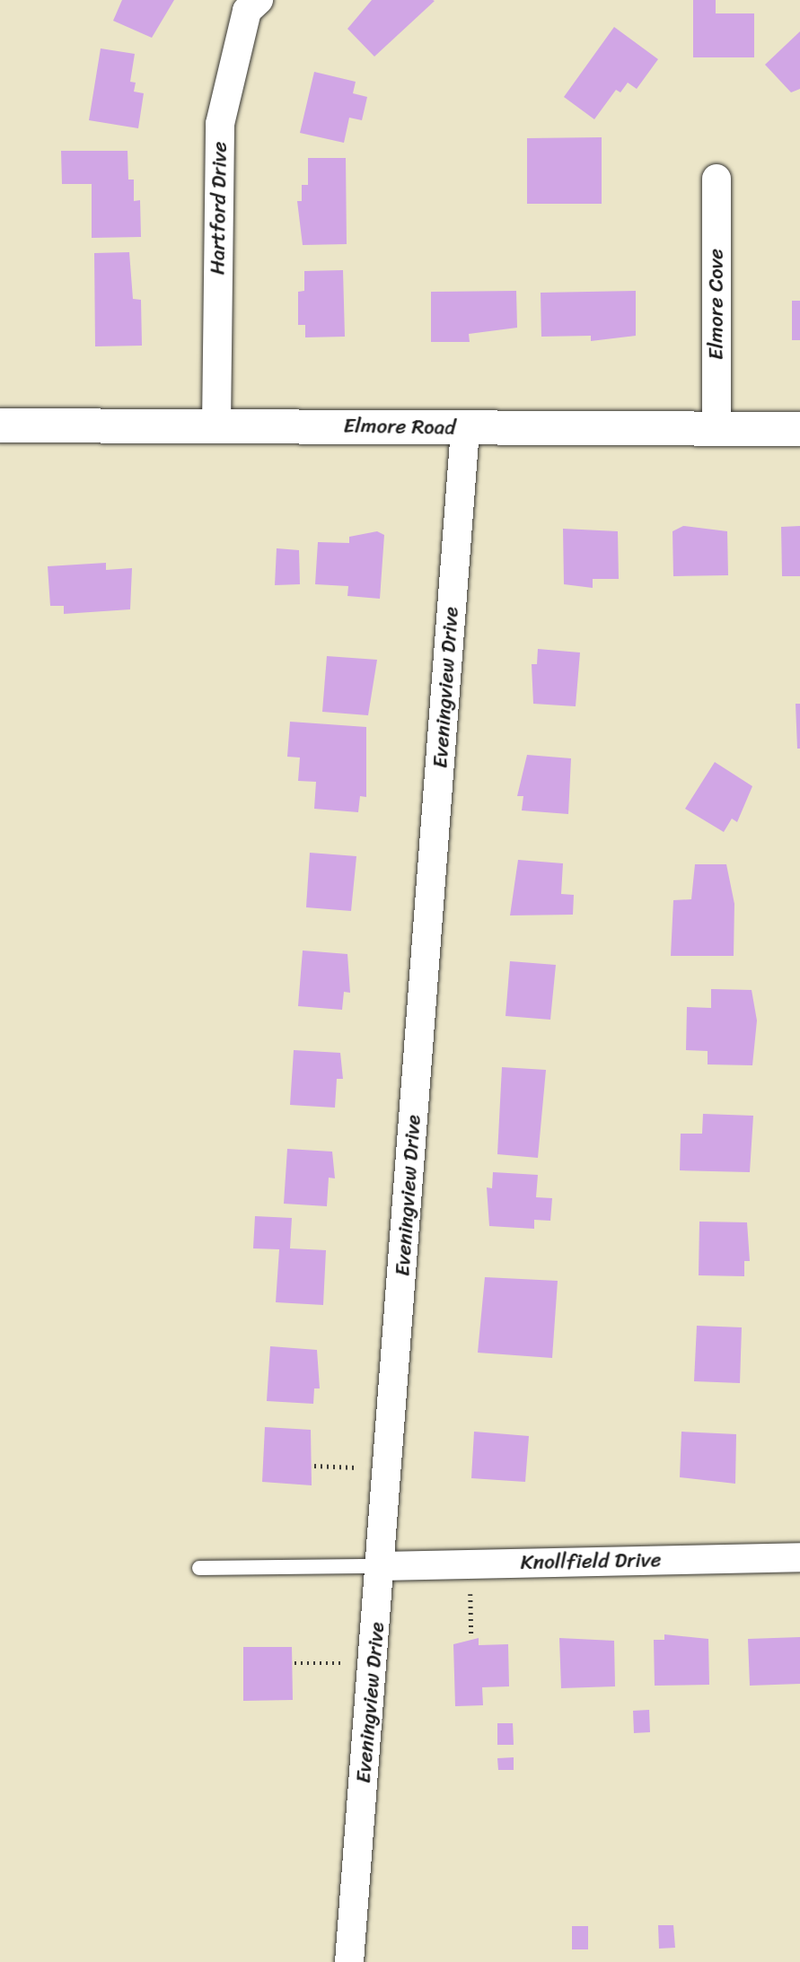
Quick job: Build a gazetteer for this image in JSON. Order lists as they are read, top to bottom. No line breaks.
{"streets":{"street":["Hartford Drive","Elmore Cove","Elmore Road","Eveningview Drive","Knollfield Drive"]},"crossings":[["Hartford Drive","Elmore Road"],["Elmore Cove","Elmore Road"],["Elmore Road","Eveningview Drive"],["Eveningview Drive","Knollfield Drive"]]}
